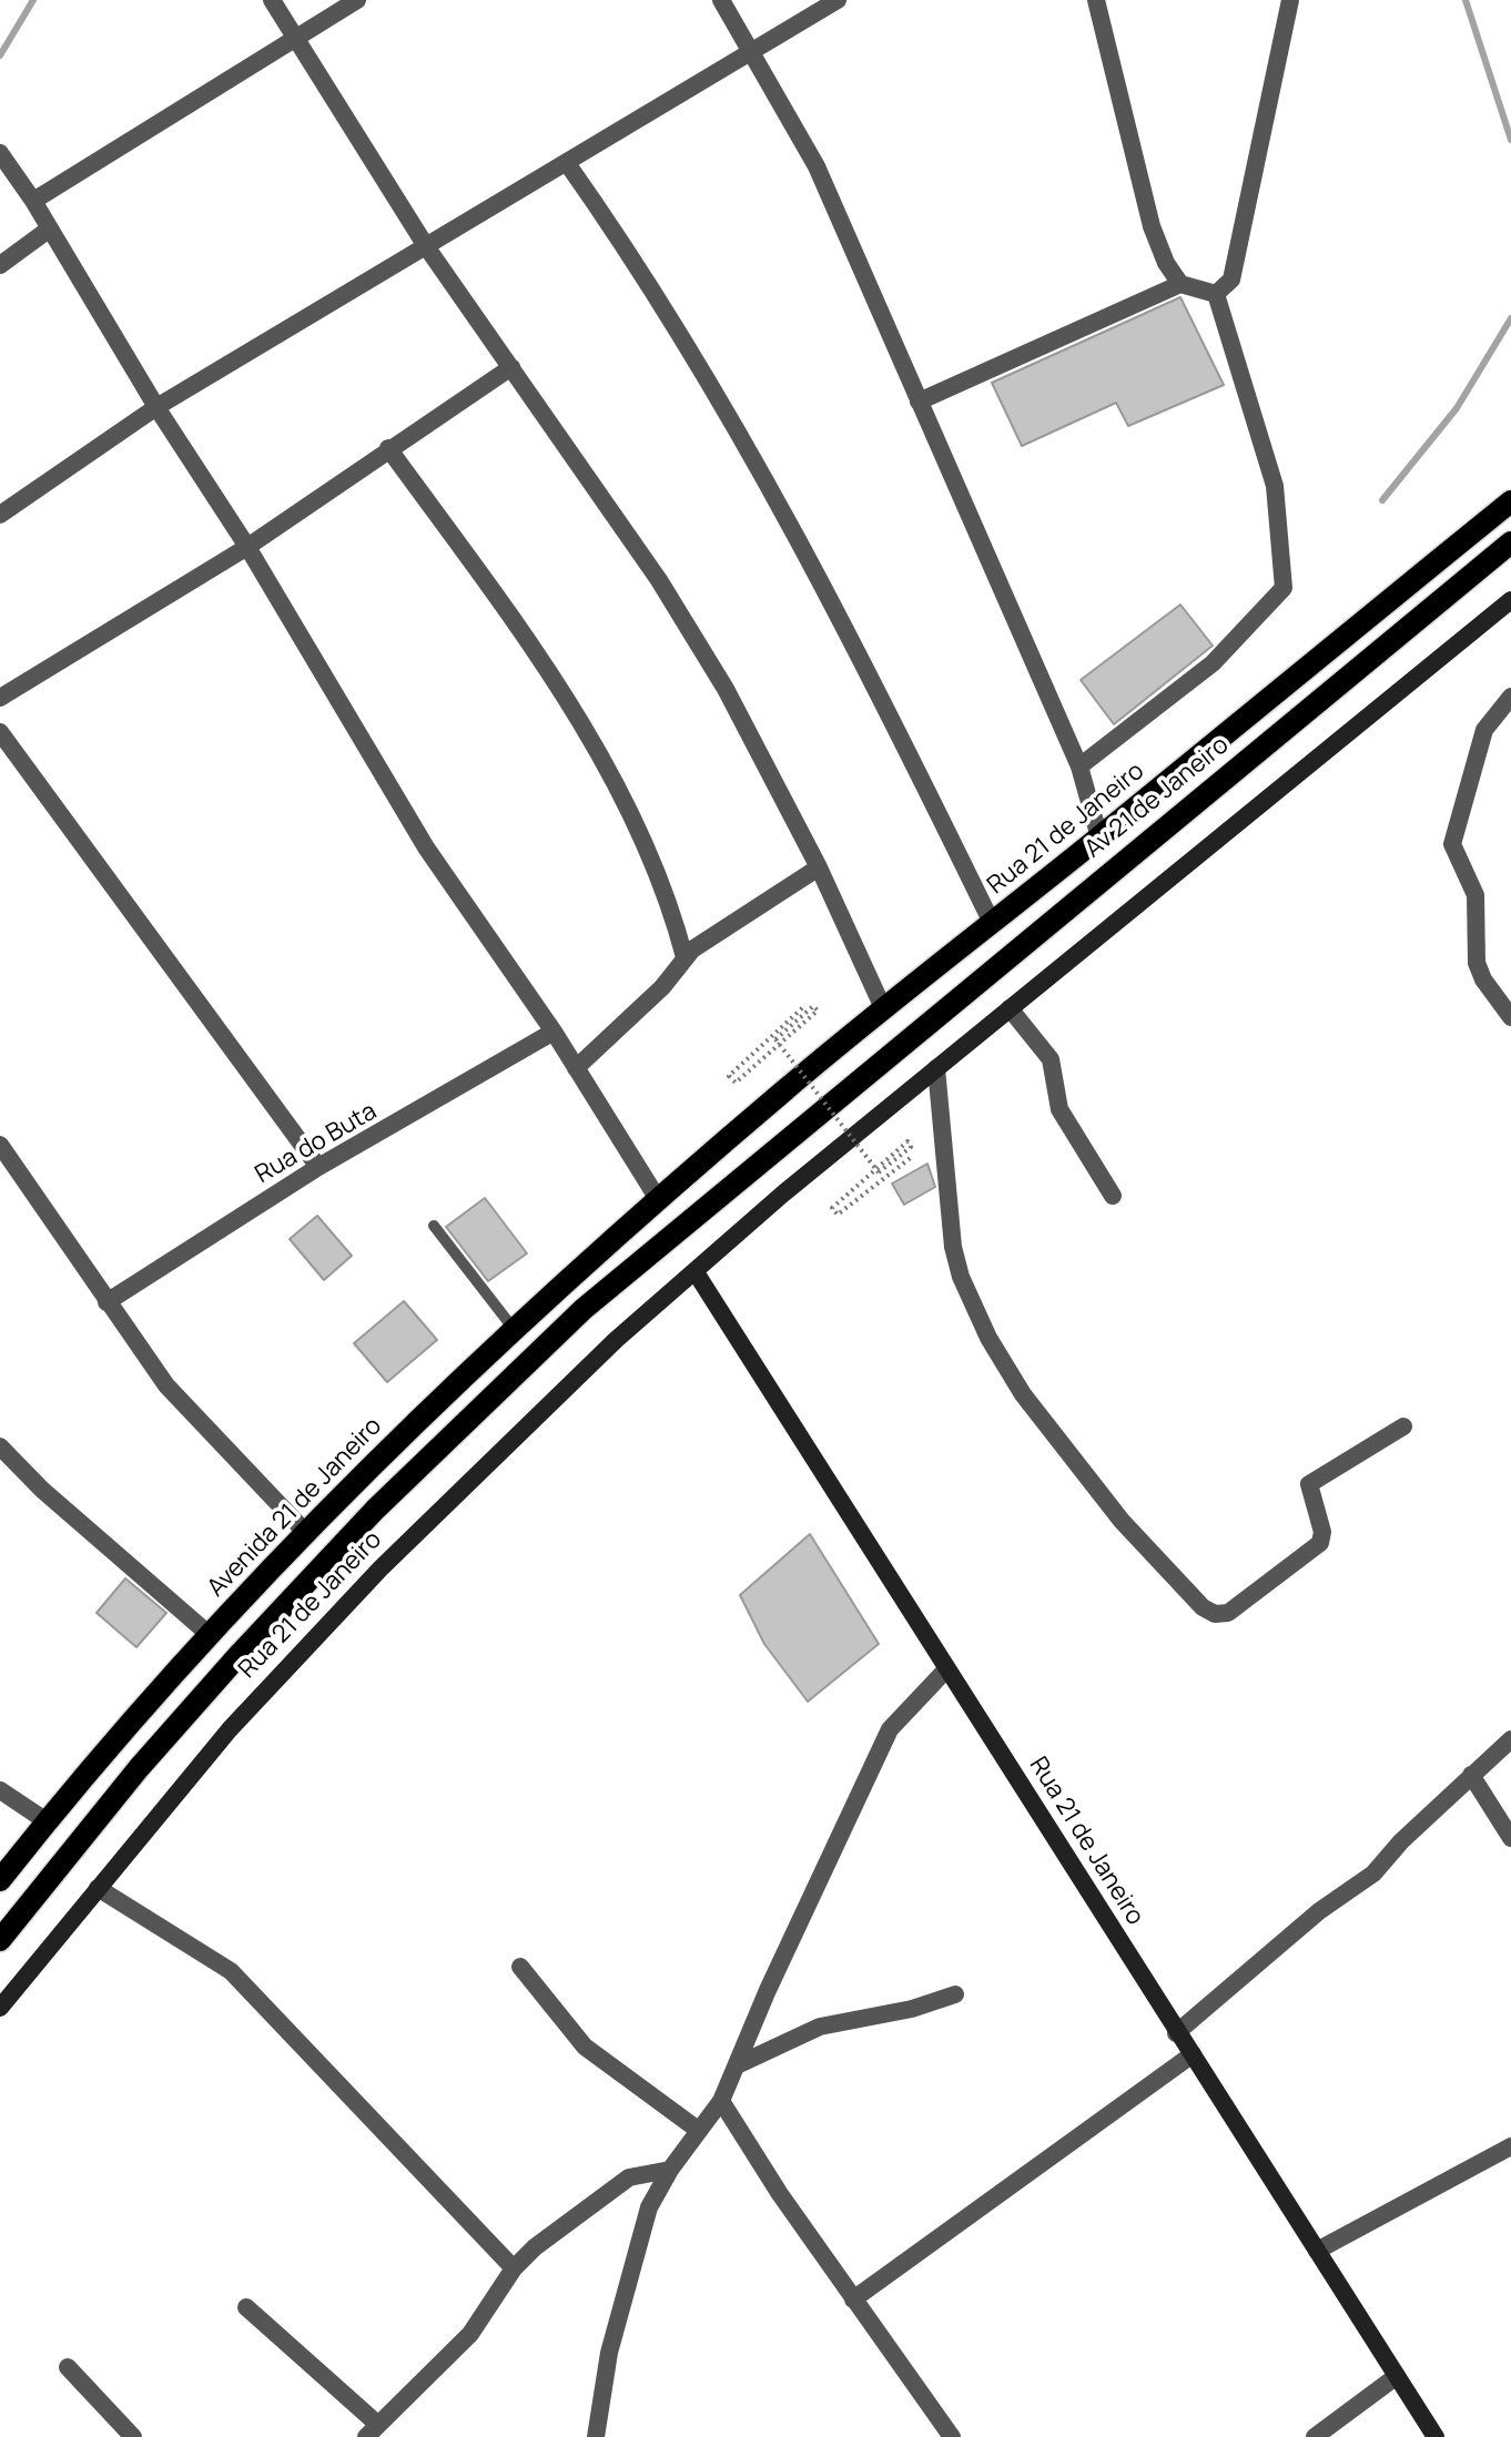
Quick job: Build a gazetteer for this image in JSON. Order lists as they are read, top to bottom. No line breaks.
{"streets":{"main road":["Av 21 de Janeiro","Rua 21 de Janeiro","Avenida 21 de Janeiro"],"street":["Rua do Buta"]},"crossings":[["Rua 21 de Janeiro","Avenida 21 de Janeiro"]]}
